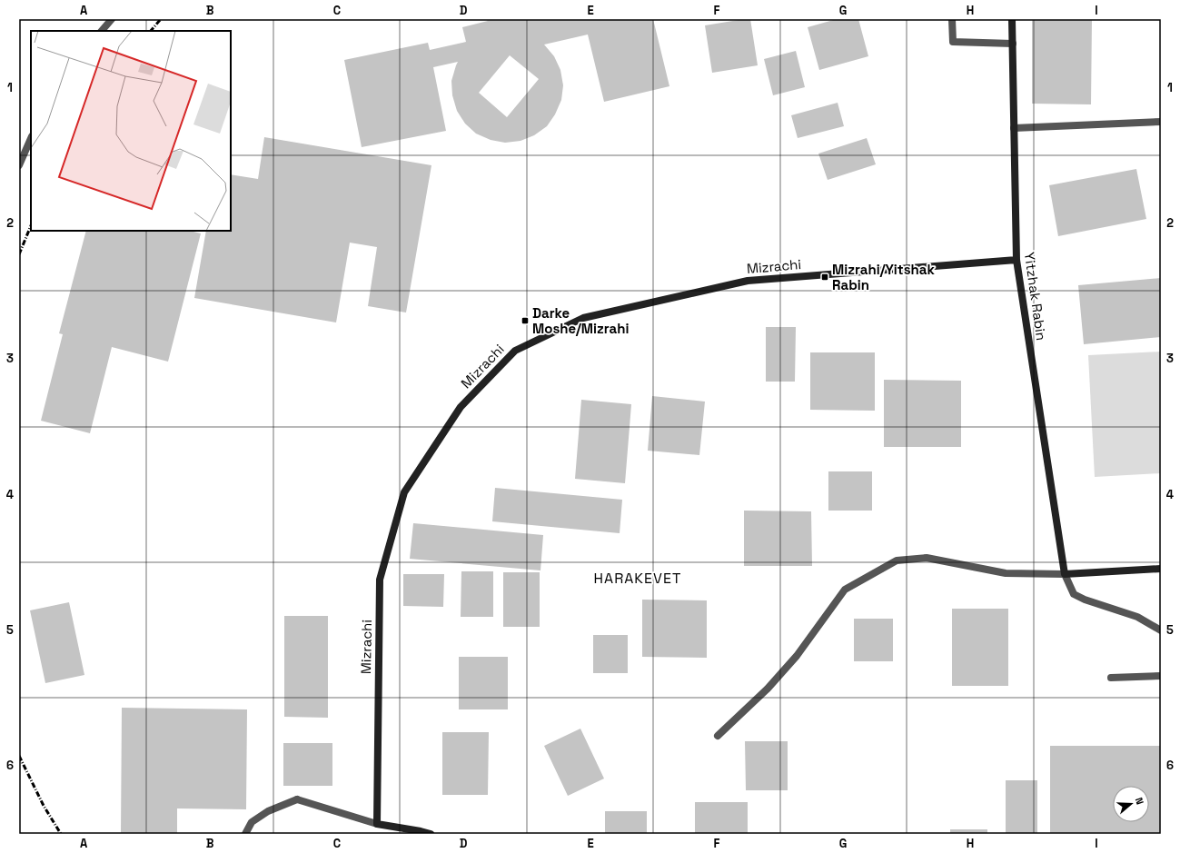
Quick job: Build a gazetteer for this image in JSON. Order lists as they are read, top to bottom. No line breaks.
{"streets":{"street":["Mizrachi","Yitzhak Rabin"]},"crossings":[["Mizrachi","Yitzhak Rabin"]],"districts":["HARAKEVET"],"places":{"transit":["Mizrahi/Yitshak Rabin","Darke Moshe/Mizrahi"]},"north":"right","grid":{"columns":["A","B","C","D","E","F","G","H","I"],"rows":["1","2","3","4","5","6"]}}
